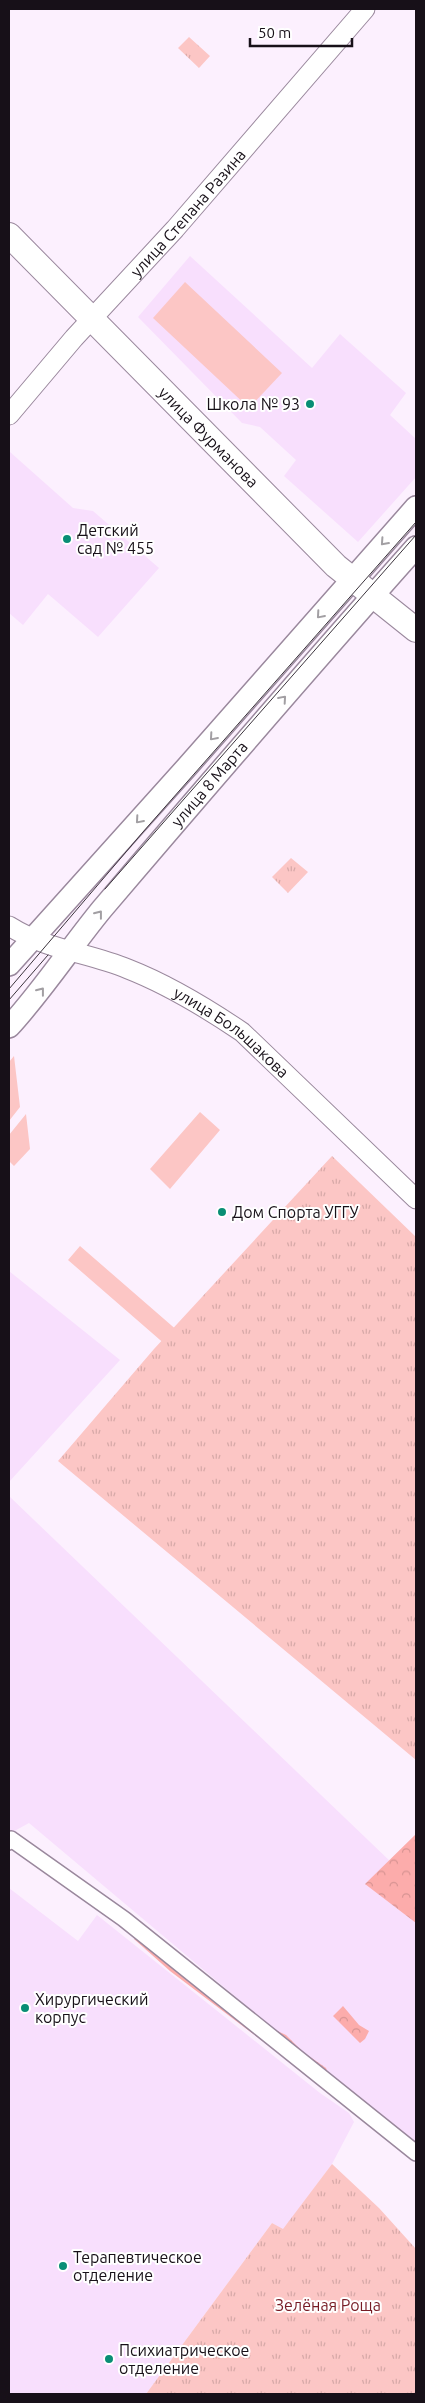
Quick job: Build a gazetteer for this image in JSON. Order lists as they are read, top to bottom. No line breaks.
{"streets":{"main road":["улица Фурманова","улица 8 Марта"],"street":["улица Степана Разина","улица Большакова"]},"crossings":[["улица Степана Разина","улица Фурманова"],["улица Фурманова","улица 8 Марта"],["улица 8 Марта","улица Большакова"]],"parks":["Зелёная Роща"],"places":["Школа № 93","Детский сад № 455","Дом Спорта УГГУ","Хирургический корпус","Терапевтическое отделение","Психиатрическое отделение"],"scale_bar":"50 m"}
